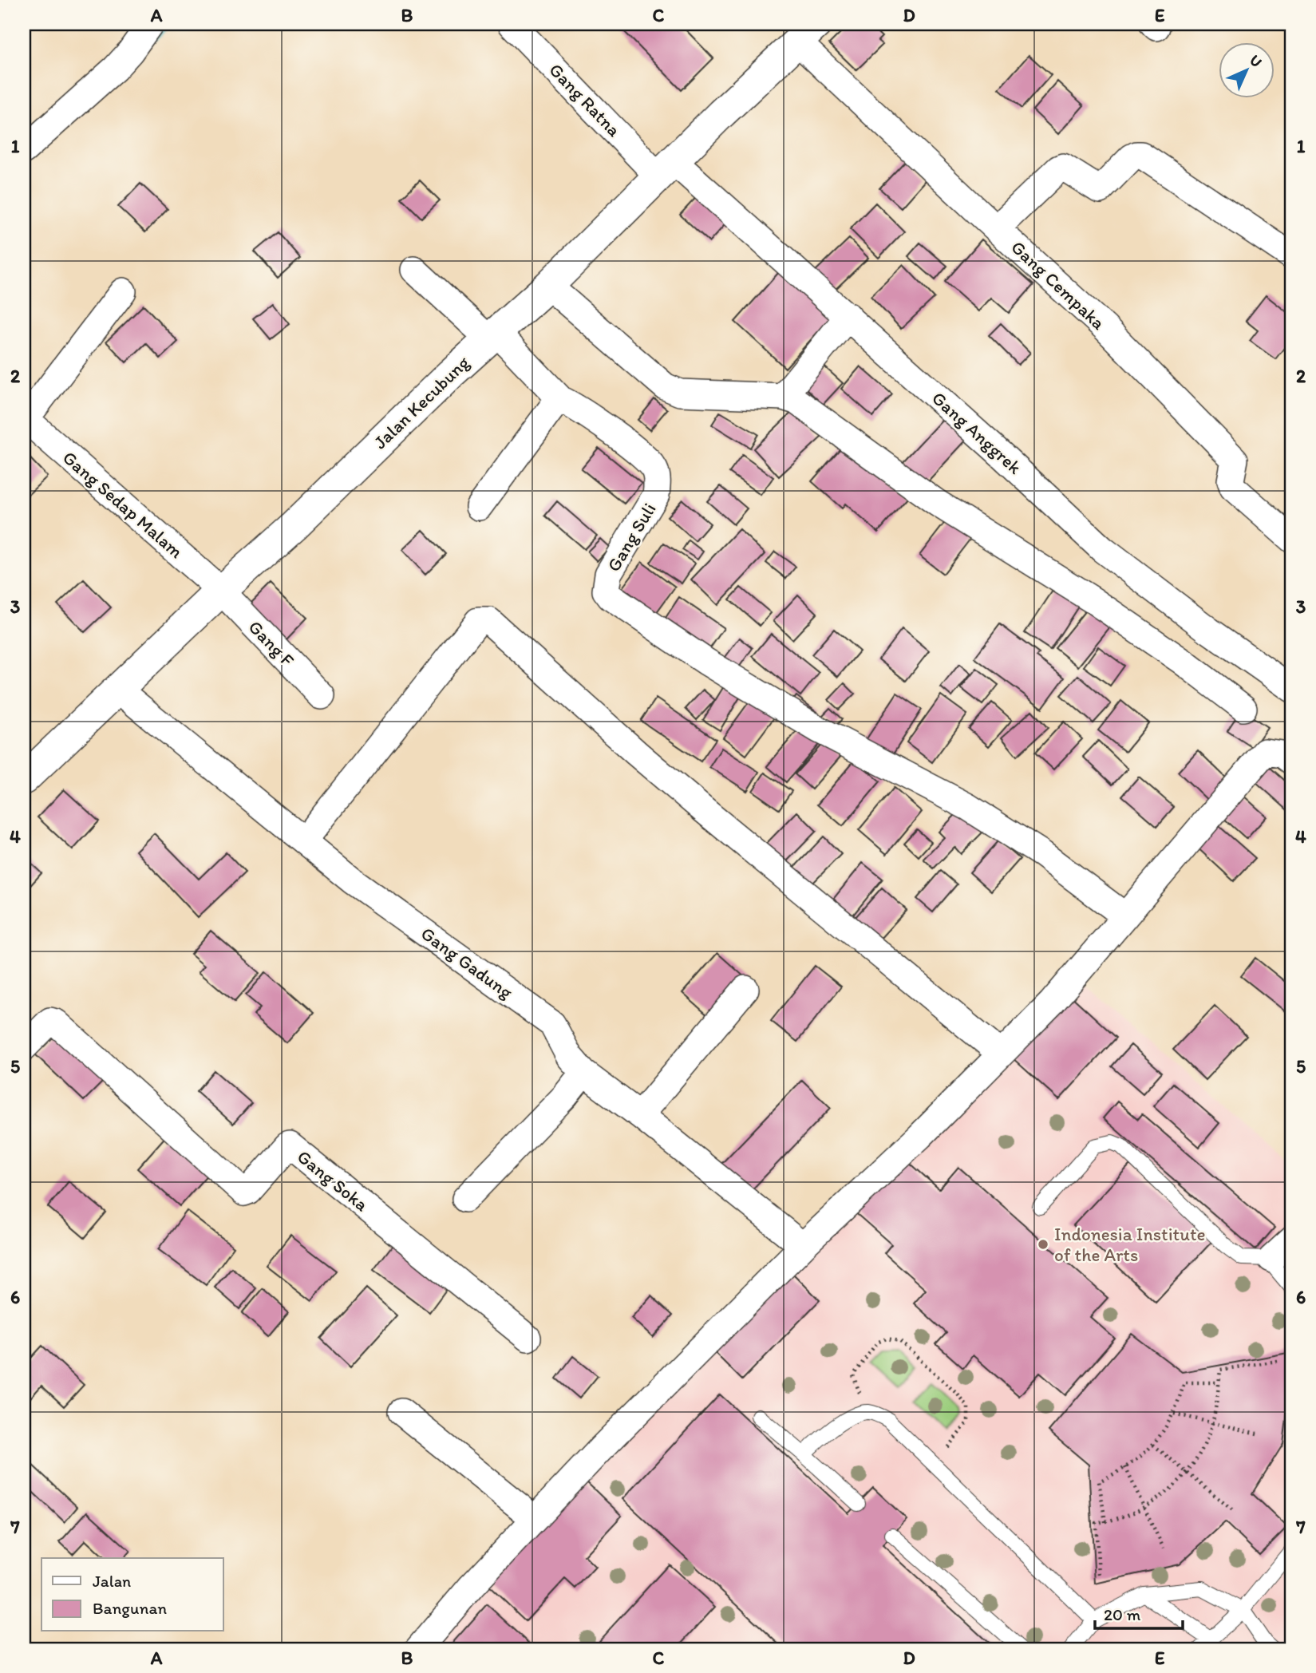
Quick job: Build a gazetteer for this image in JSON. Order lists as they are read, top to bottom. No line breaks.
{"streets":{"street":["Gang Ratna","Gang Cempaka","Jalan Kecubung","Gang Anggrek","Gang Sedap Malam","Gang Suli","Gang F","Gang Gadung","Gang Soka"]},"crossings":[["Gang Ratna","Jalan Kecubung"],["Gang Ratna","Gang Anggrek"],["Gang Cempaka","Jalan Kecubung"],["Jalan Kecubung","Gang Anggrek"],["Jalan Kecubung","Gang Sedap Malam"],["Jalan Kecubung","Gang Suli"],["Jalan Kecubung","Gang F"],["Jalan Kecubung","Gang Gadung"],["Gang Sedap Malam","Gang F"]],"places":["Indonesia Institute of the Arts"],"legend":["Jalan","Bangunan"],"scale_bar":"20 m","north":"top right","grid":{"columns":["A","B","C","D","E"],"rows":["1","2","3","4","5","6","7"]}}
